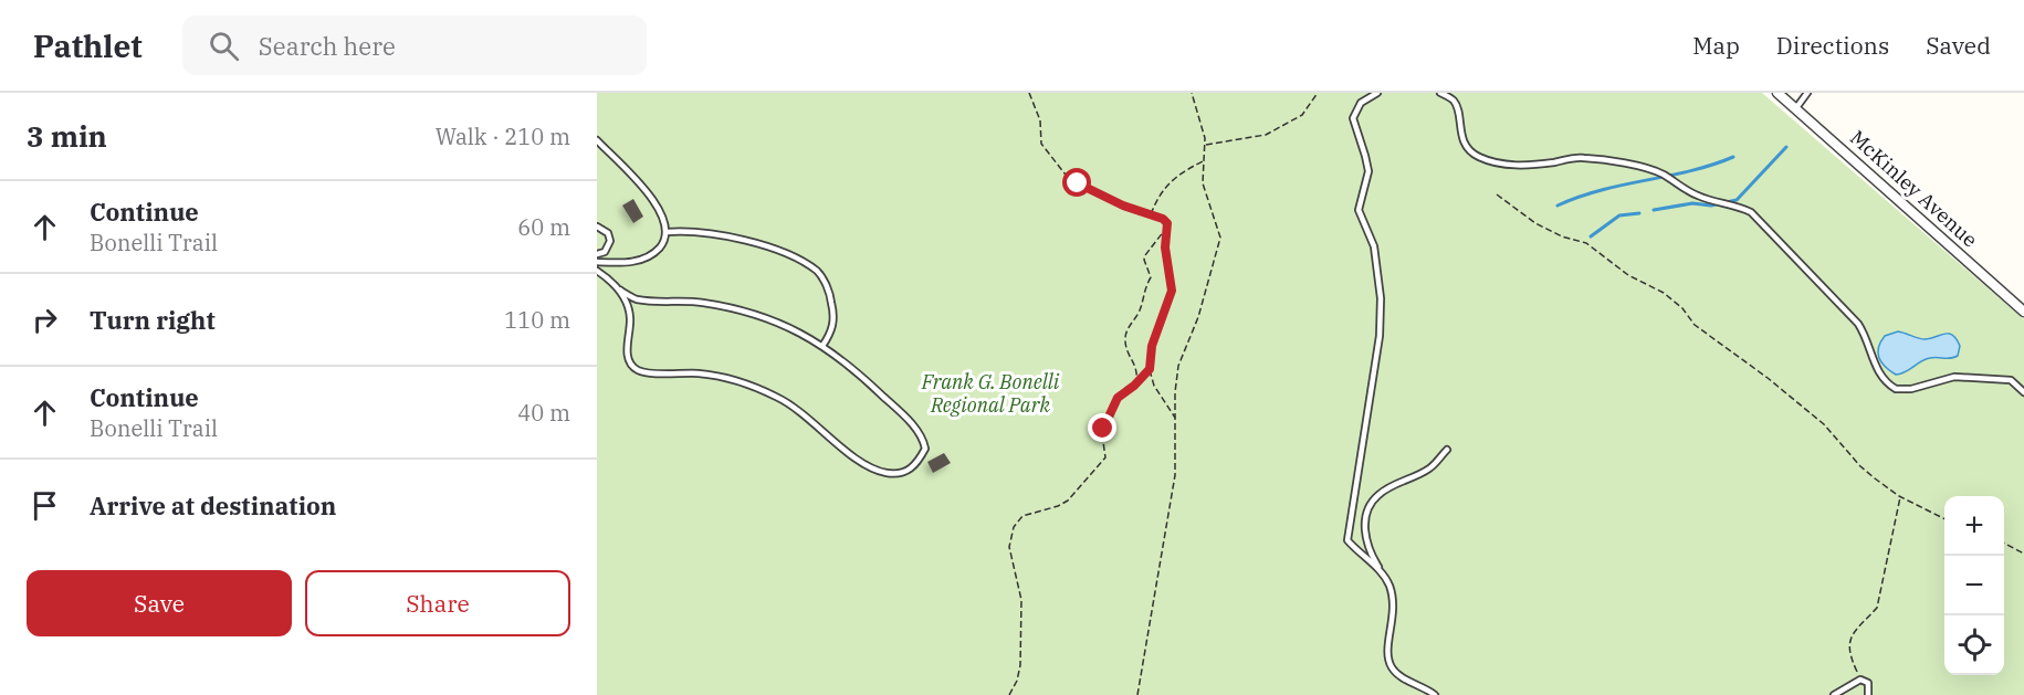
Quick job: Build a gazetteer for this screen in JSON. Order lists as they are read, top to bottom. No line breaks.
{"streets":{"street":["McKinley Avenue"]},"parks":["Frank G. Bonelli Regional Park"],"page":{"header":"Pathlet","search":"Search here","nav":["Map","Directions","Saved"],"heading":["3 min","Walk · 210 m"],"list":[["Continue","Bonelli Trail","60 m"],["Turn right","110 m"],["Continue","Bonelli Trail","40 m"],"Arrive at destination"],"map_buttons":["+","−"],"buttons":["Save","Share"]}}
